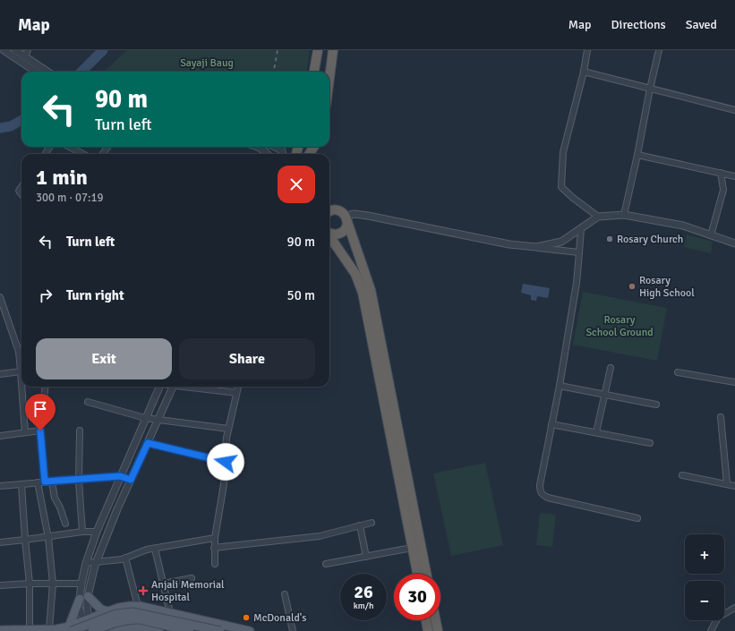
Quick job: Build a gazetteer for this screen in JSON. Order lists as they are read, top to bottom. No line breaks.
{"parks":["Sayaji Baug","Rosary School Ground"],"places":{"other":["Rosary Church","Rosary High School","McDonald's"],"health":["Anjali Memorial Hospital"]},"page":{"header":"Map","nav":["Map","Directions","Saved"],"turn":["90 m","Turn left"],"heading":["1 min","300 m · 07:19"],"list":[{"name":"Turn left","value":"90 m"},{"name":"Turn right","value":"50 m"}],"buttons":["Exit","Share"],"map_buttons":["+","−"],"speed":"26 km/h","limit":"30"}}
